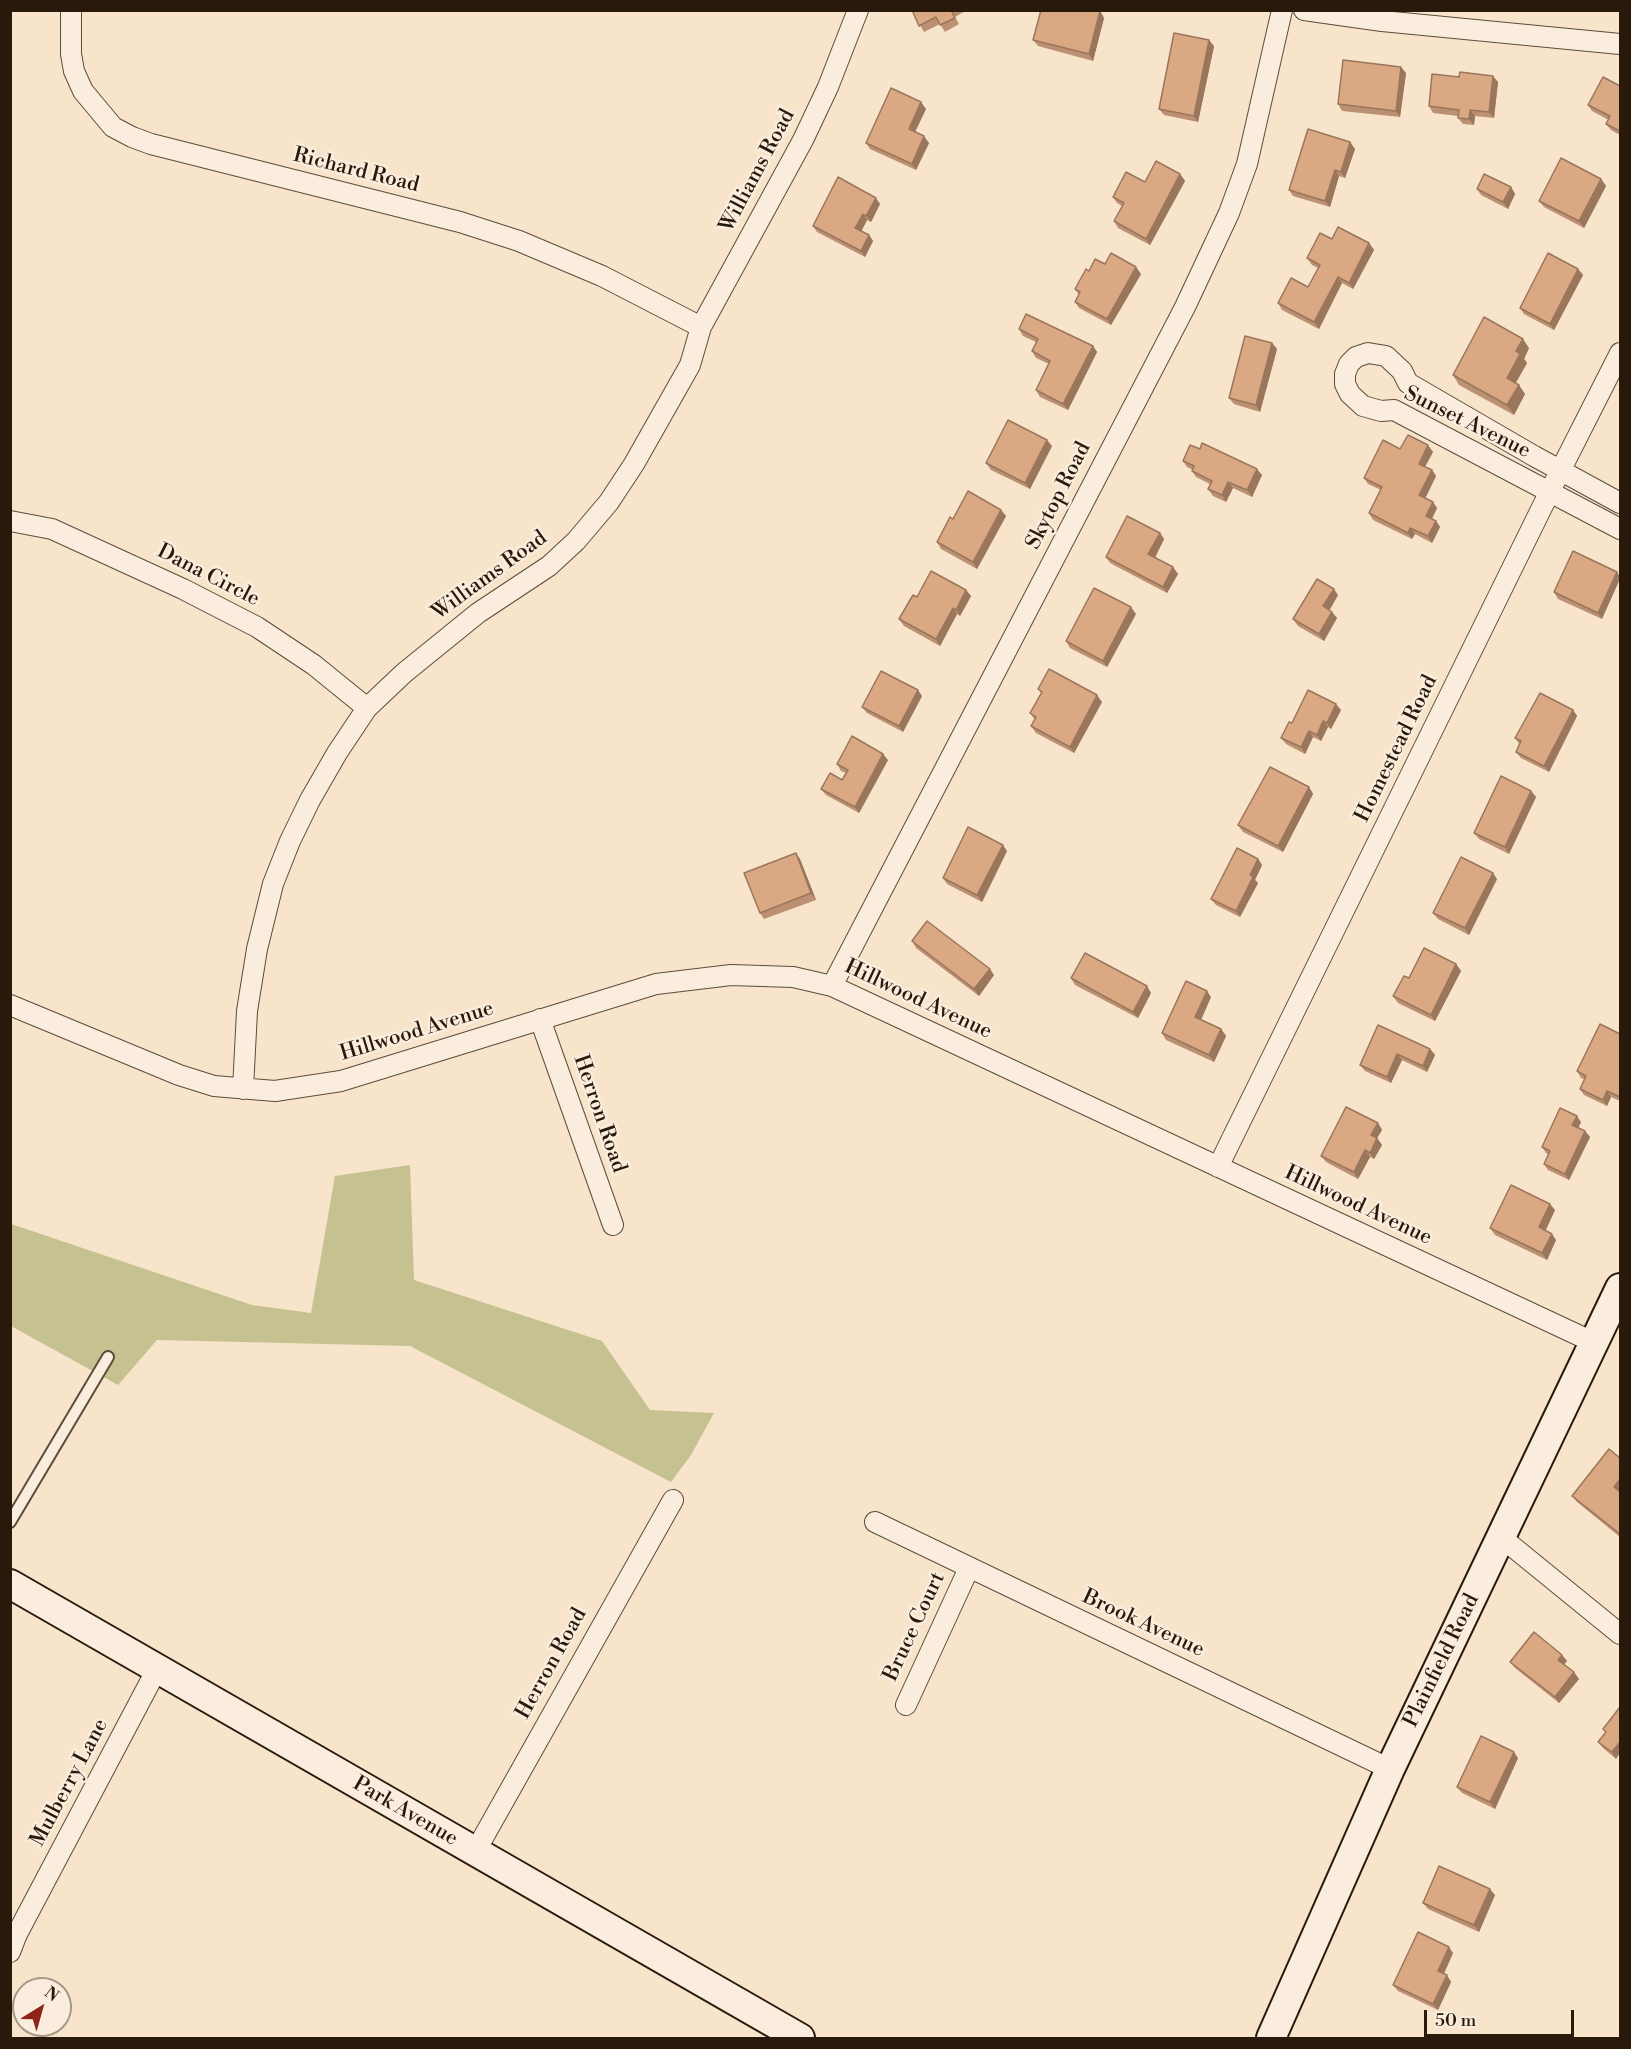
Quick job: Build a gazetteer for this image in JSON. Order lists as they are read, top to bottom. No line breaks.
{"streets":{"street":["Richard Road","Williams Road","Sunset Avenue","Skytop Road","Dana Circle","Homestead Road","Hillwood Avenue","Herron Road","Brook Avenue","Bruce Court","Plainfield Road","Mulberry Lane","Park Avenue"]},"crossings":[["Richard Road","Williams Road"],["Williams Road","Dana Circle"],["Williams Road","Hillwood Avenue"],["Sunset Avenue","Homestead Road"],["Skytop Road","Hillwood Avenue"],["Homestead Road","Hillwood Avenue"],["Hillwood Avenue","Herron Road"],["Hillwood Avenue","Plainfield Road"],["Herron Road","Park Avenue"],["Brook Avenue","Bruce Court"],["Brook Avenue","Plainfield Road"],["Mulberry Lane","Park Avenue"]],"scale_bar":"50 m","north":"top right"}
